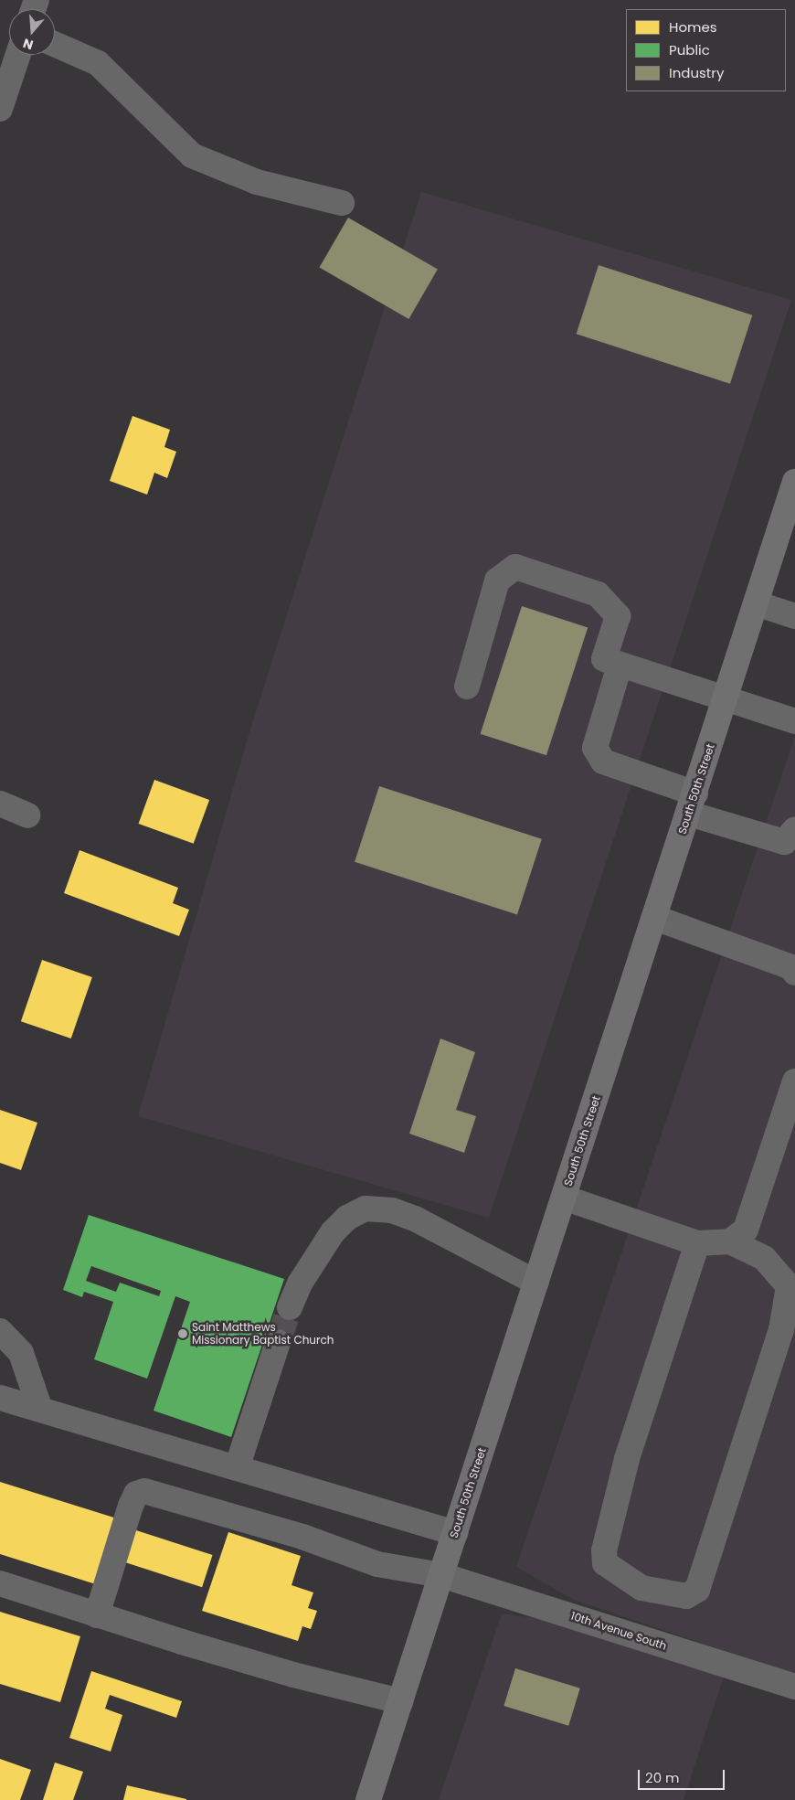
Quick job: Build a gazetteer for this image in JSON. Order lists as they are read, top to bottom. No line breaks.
{"streets":{"main road":["South 50th Street"],"street":["10th Avenue South"]},"crossings":[["South 50th Street","10th Avenue South"]],"places":["Saint Matthews Missionary Baptist Church"],"legend":["Homes","Public","Industry"],"scale_bar":"20 m","north":"bottom"}
